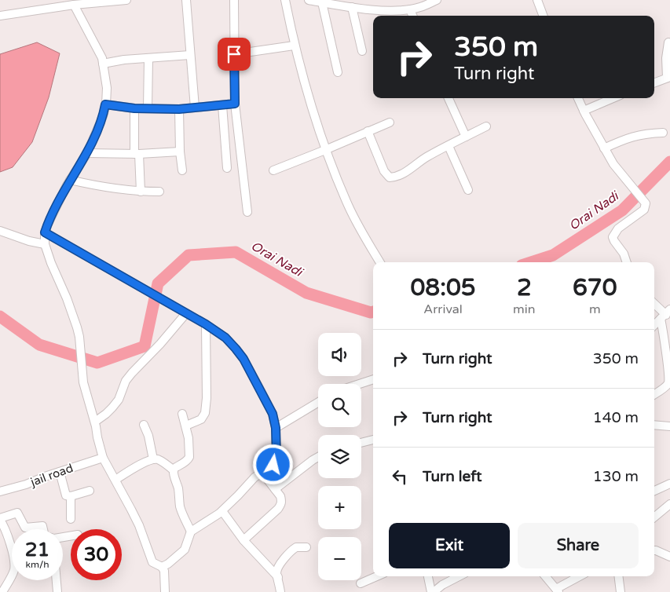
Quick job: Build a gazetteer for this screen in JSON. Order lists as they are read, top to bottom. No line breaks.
{"streets":{"street":["jail road"]},"water":["Orai Nadi"],"page":{"turn":["350 m","Turn right"],"eta":["08:05","Arrival","2","min","670","m"],"list":[{"name":"Turn right","value":"350 m"},{"name":"Turn right","value":"140 m"},{"name":"Turn left","value":"130 m"}],"map_buttons":["+","−"],"buttons":["Exit","Share"],"speed":"21 km/h","limit":"30"}}
